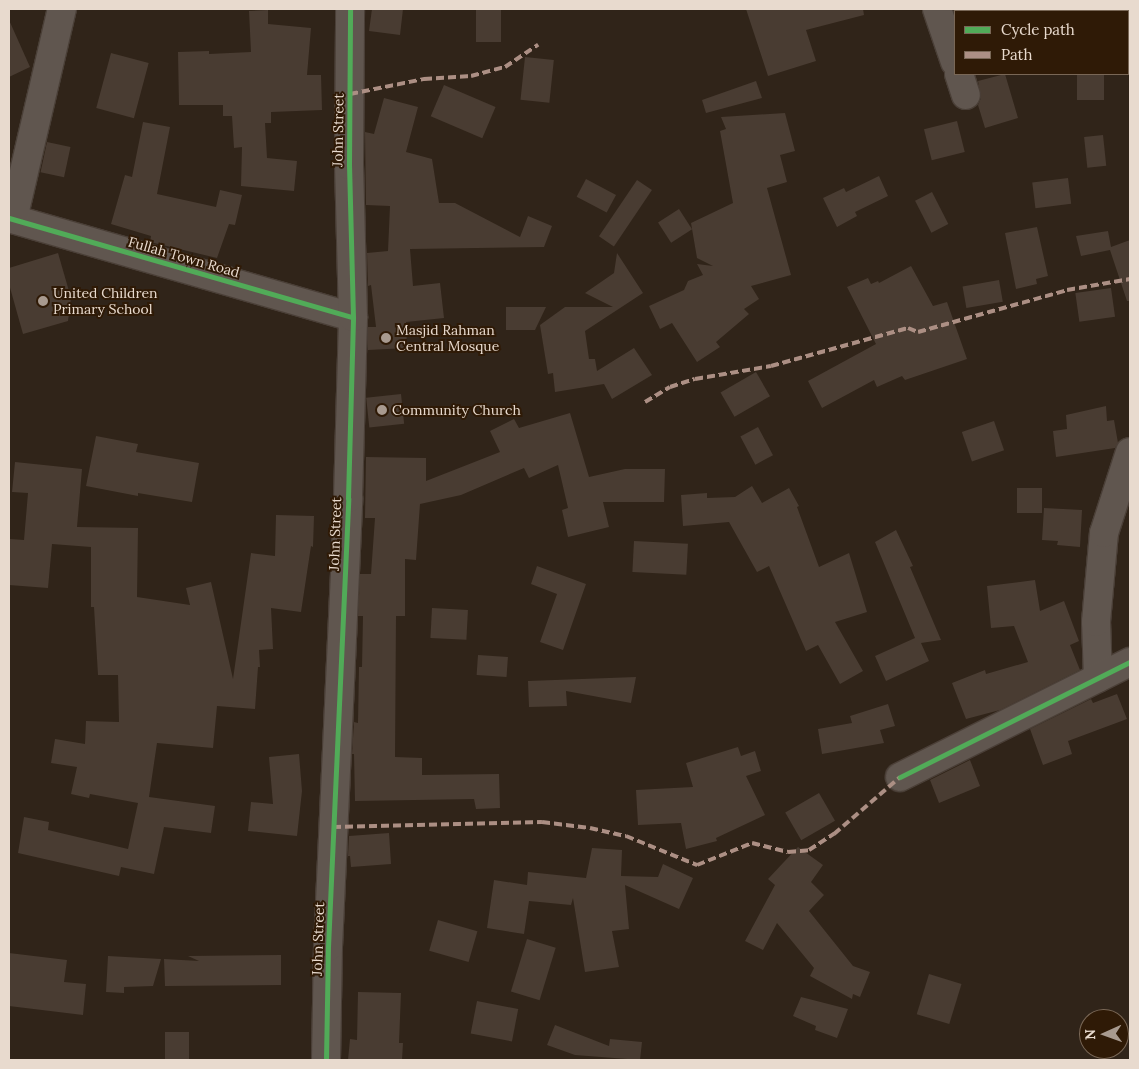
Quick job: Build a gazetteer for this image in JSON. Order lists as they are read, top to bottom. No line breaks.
{"streets":{"street":["John Street","Fullah Town Road"]},"crossings":[["John Street","Fullah Town Road"]],"places":["United Children Primary School","Masjid Rahman Central Mosque","Community Church"],"legend":["Cycle path","Path"],"north":"left"}
